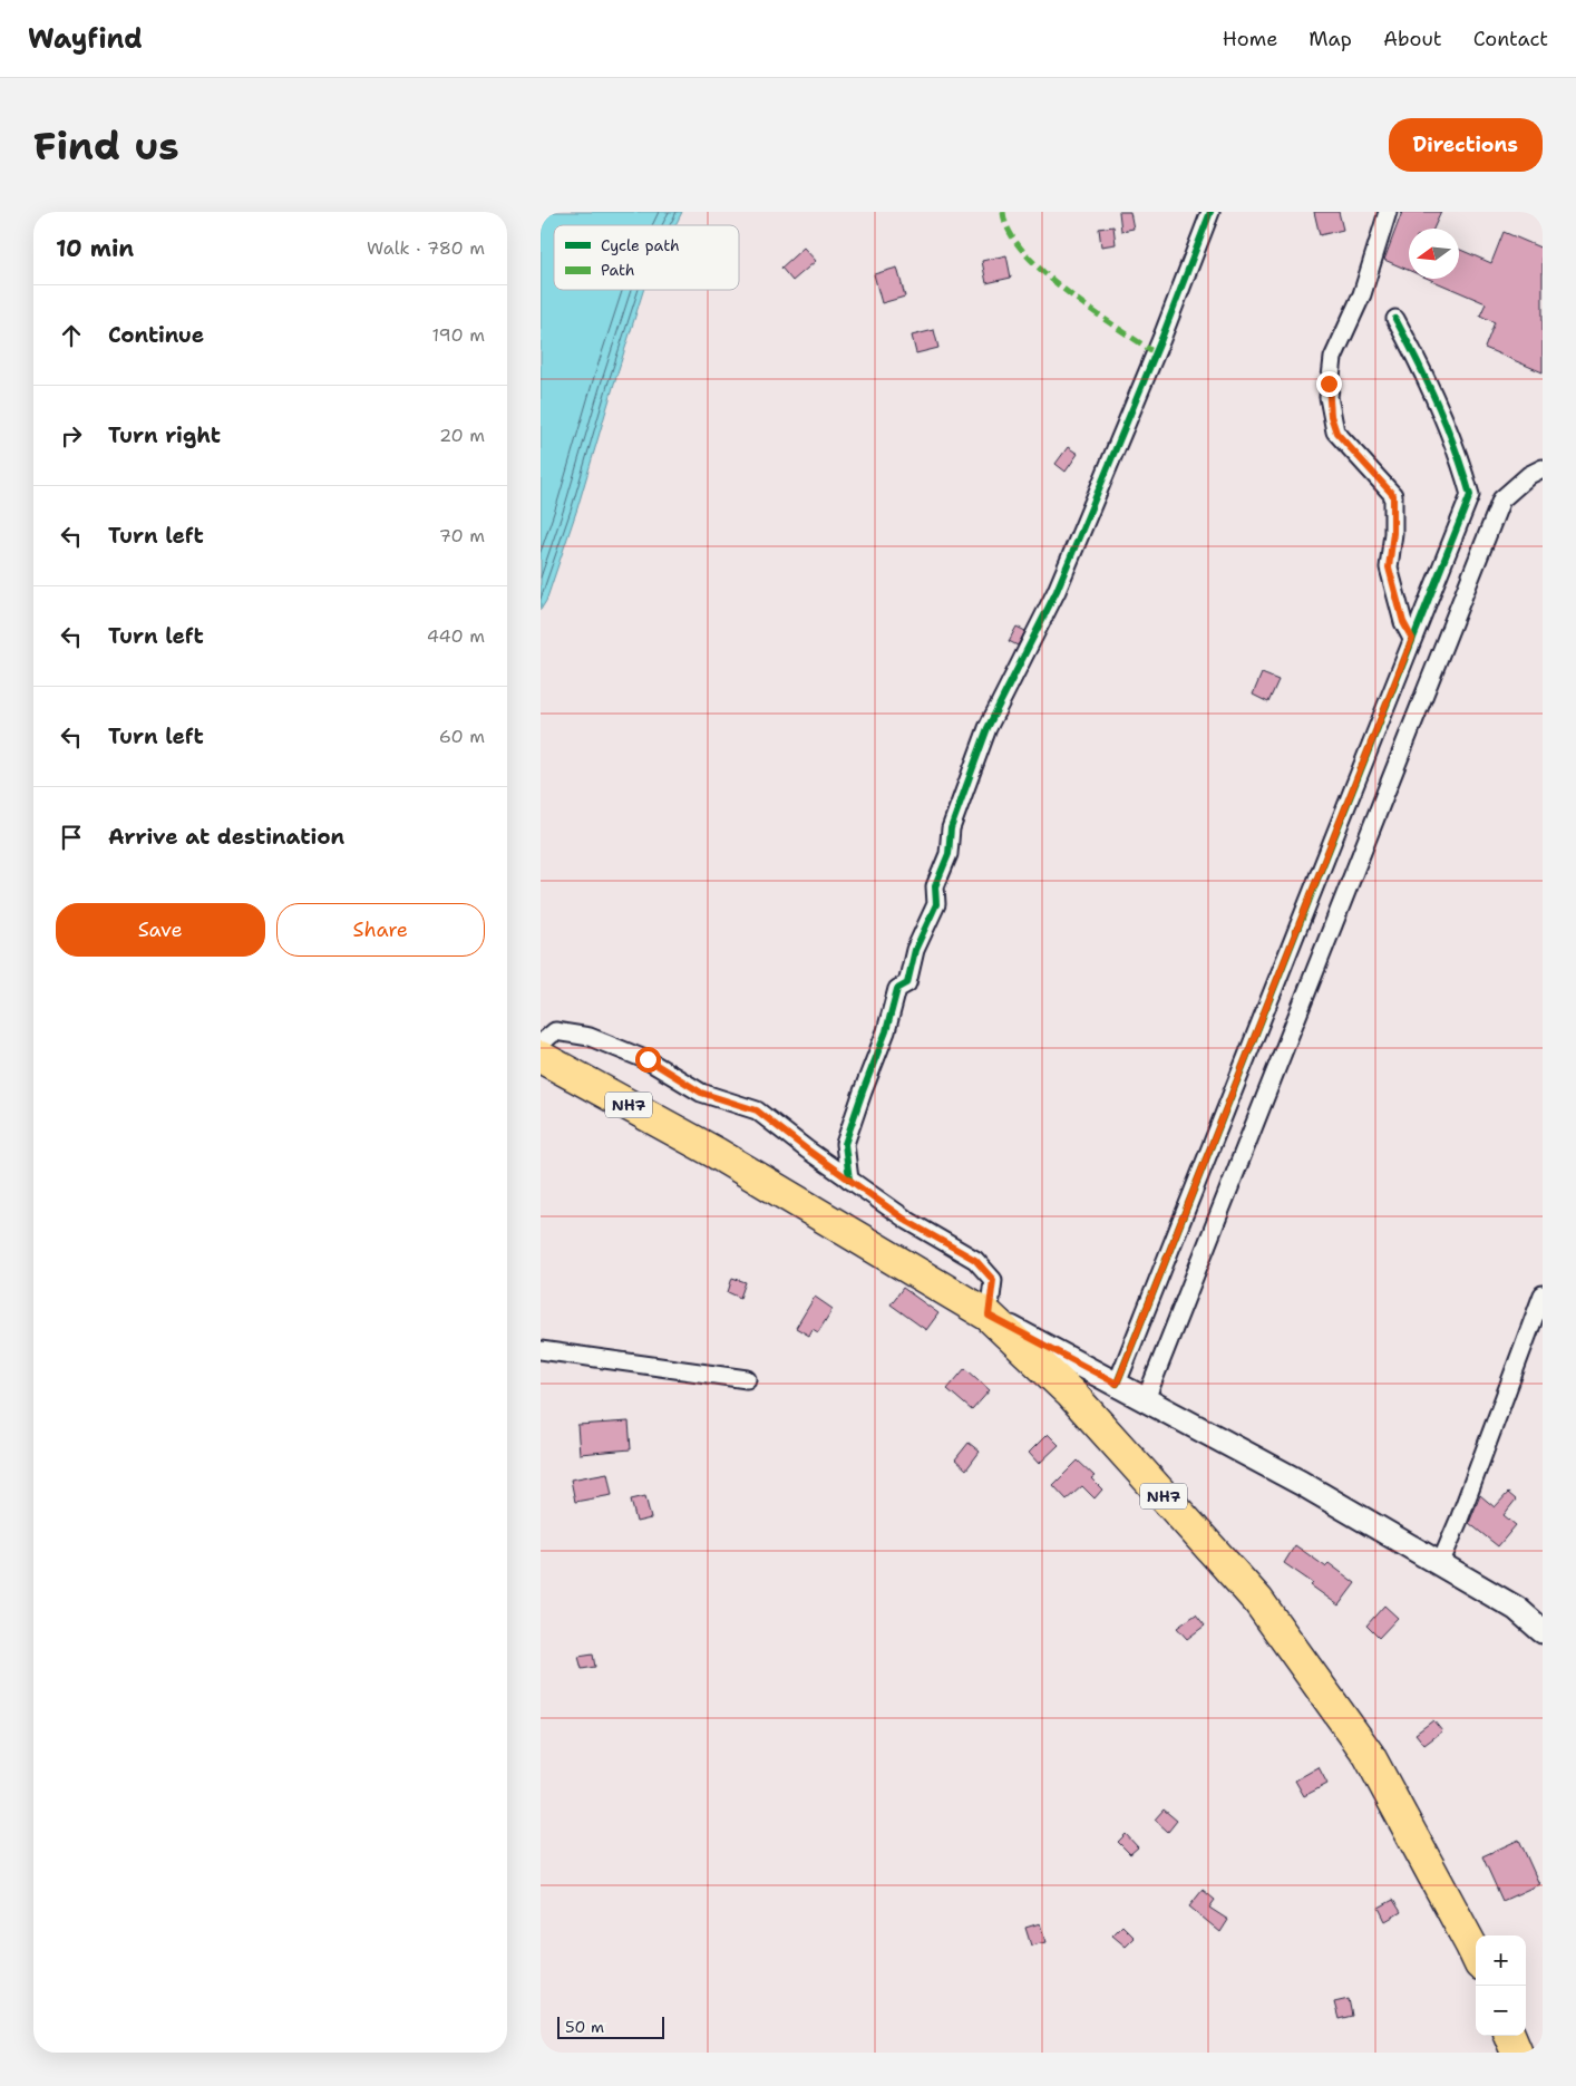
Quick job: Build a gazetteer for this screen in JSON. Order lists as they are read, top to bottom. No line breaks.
{"streets":{"highway":["NH7"]},"legend":["Cycle path","Path"],"scale_bar":"50 m","north":"left","page":{"header":"Wayfind","nav":["Home","Map","About","Contact"],"buttons":["Directions",["Save","Share"]],"title":"Find us","heading":["10 min","Walk · 780 m"],"list":[["Continue","190 m"],["Turn right","20 m"],["Turn left","70 m"],["Turn left","440 m"],["Turn left","60 m"],"Arrive at destination"],"map_buttons":["+","−"],"scale":"50 m"}}
